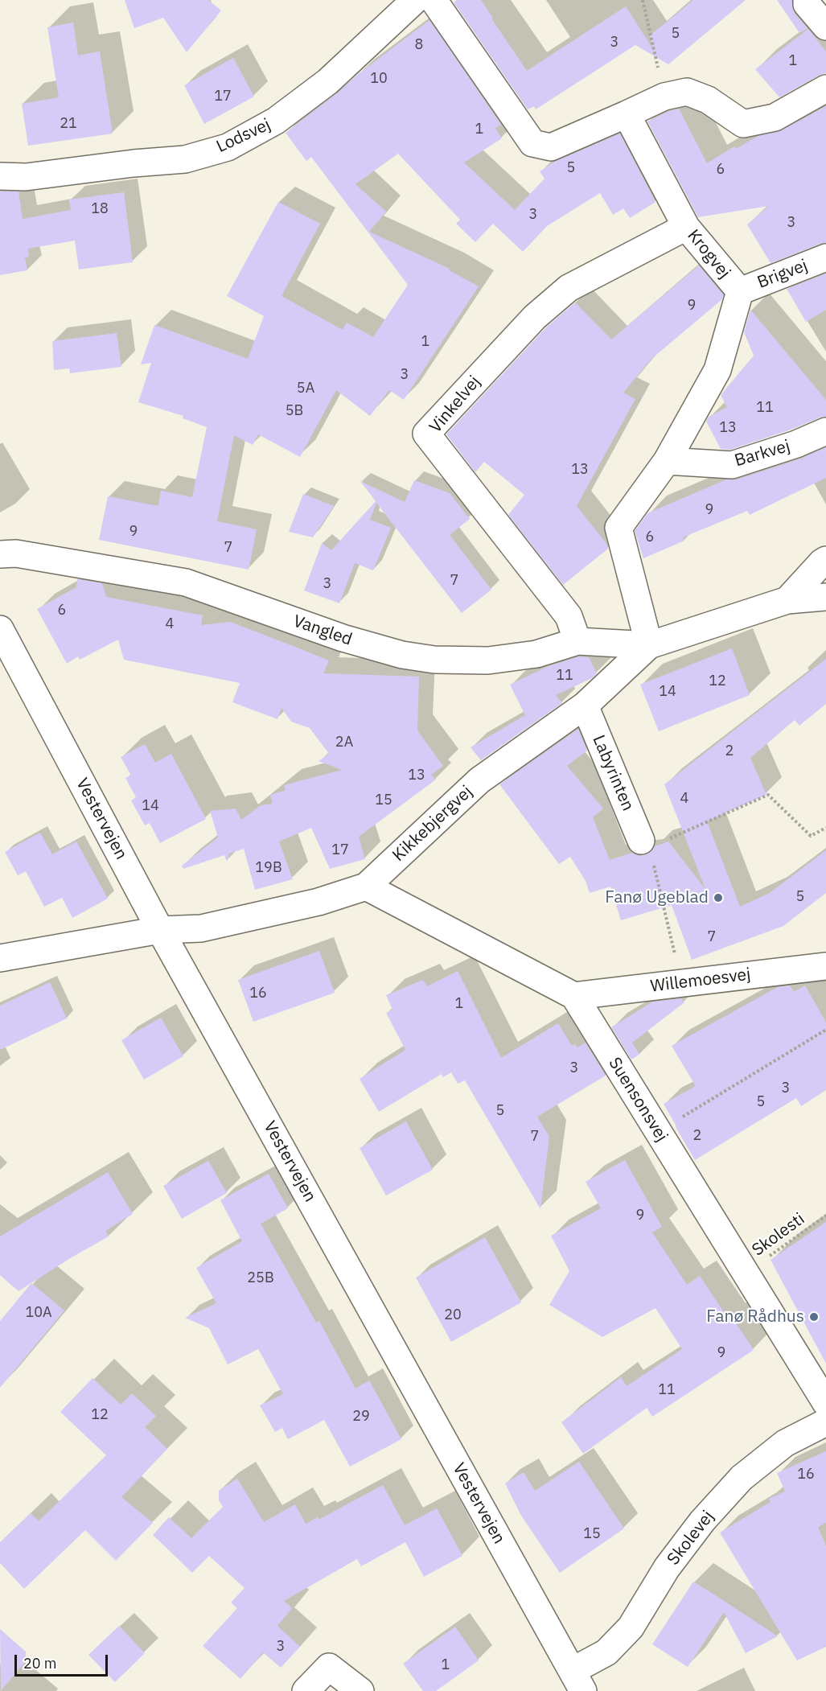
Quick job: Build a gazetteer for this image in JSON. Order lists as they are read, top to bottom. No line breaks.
{"streets":{"street":["Lodsvej","Krogvej","Brigvej","Vinkelvej","Barkvej","Vangled","Labyrinten","Vestervejen","Kikkebjergvej","Willemoesvej","Suensonsvej","Skolevej"],"path":["Skolesti"]},"crossings":[["Krogvej","Brigvej"],["Krogvej","Vinkelvej"],["Krogvej","Barkvej"],["Krogvej","Vangled"],["Krogvej","Kikkebjergvej"],["Vinkelvej","Vangled"],["Vangled","Kikkebjergvej"],["Labyrinten","Kikkebjergvej"],["Vestervejen","Kikkebjergvej"],["Vestervejen","Skolevej"],["Willemoesvej","Suensonsvej"],["Suensonsvej","Skolesti"]],"places":["Fanø Ugeblad","Fanø Rådhus"],"house_numbers":["5","3","8","1","10","17","21","1","5","6","18","3","3","9","1","3","5A","11","5B","13","13","9","9","6","7","7","3","6","4","11","12","14","2A","2","13","4","15","14","17","19B","5","7","16","1","3","3","5","5","2","7","9","25B","10A","20","9","11","12","29","16","15","3","1"],"scale_bar":"20 m"}
